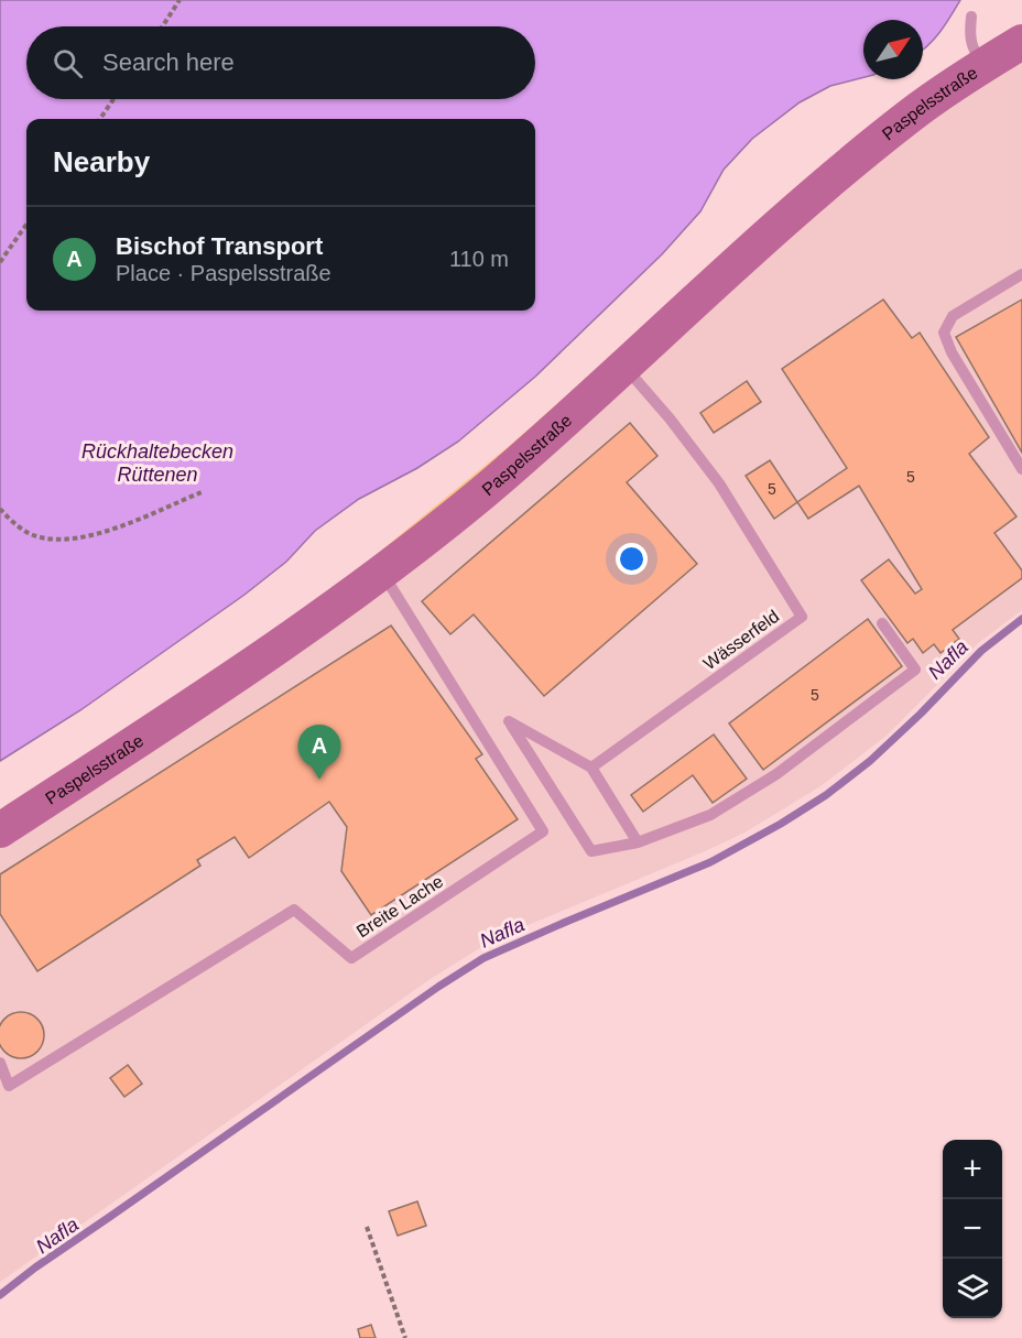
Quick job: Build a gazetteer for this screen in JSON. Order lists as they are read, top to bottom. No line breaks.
{"streets":{"main road":["Paspelsstraße"],"lane":["Wässerfeld","Breite Lache"]},"crossings":[["Paspelsstraße","Wässerfeld"],["Paspelsstraße","Breite Lache"]],"water":["Rückhaltebecken Rüttenen","Nafla"],"house_numbers":["5","5","5"],"north":"top right","page":{"search":"Search here","heading":"Nearby","list":[{"mark":"A","name":"Bischof Transport","note":"Place · Paspelsstraße","value":"110 m"}],"pins":"A","map_buttons":["+","−"]}}
